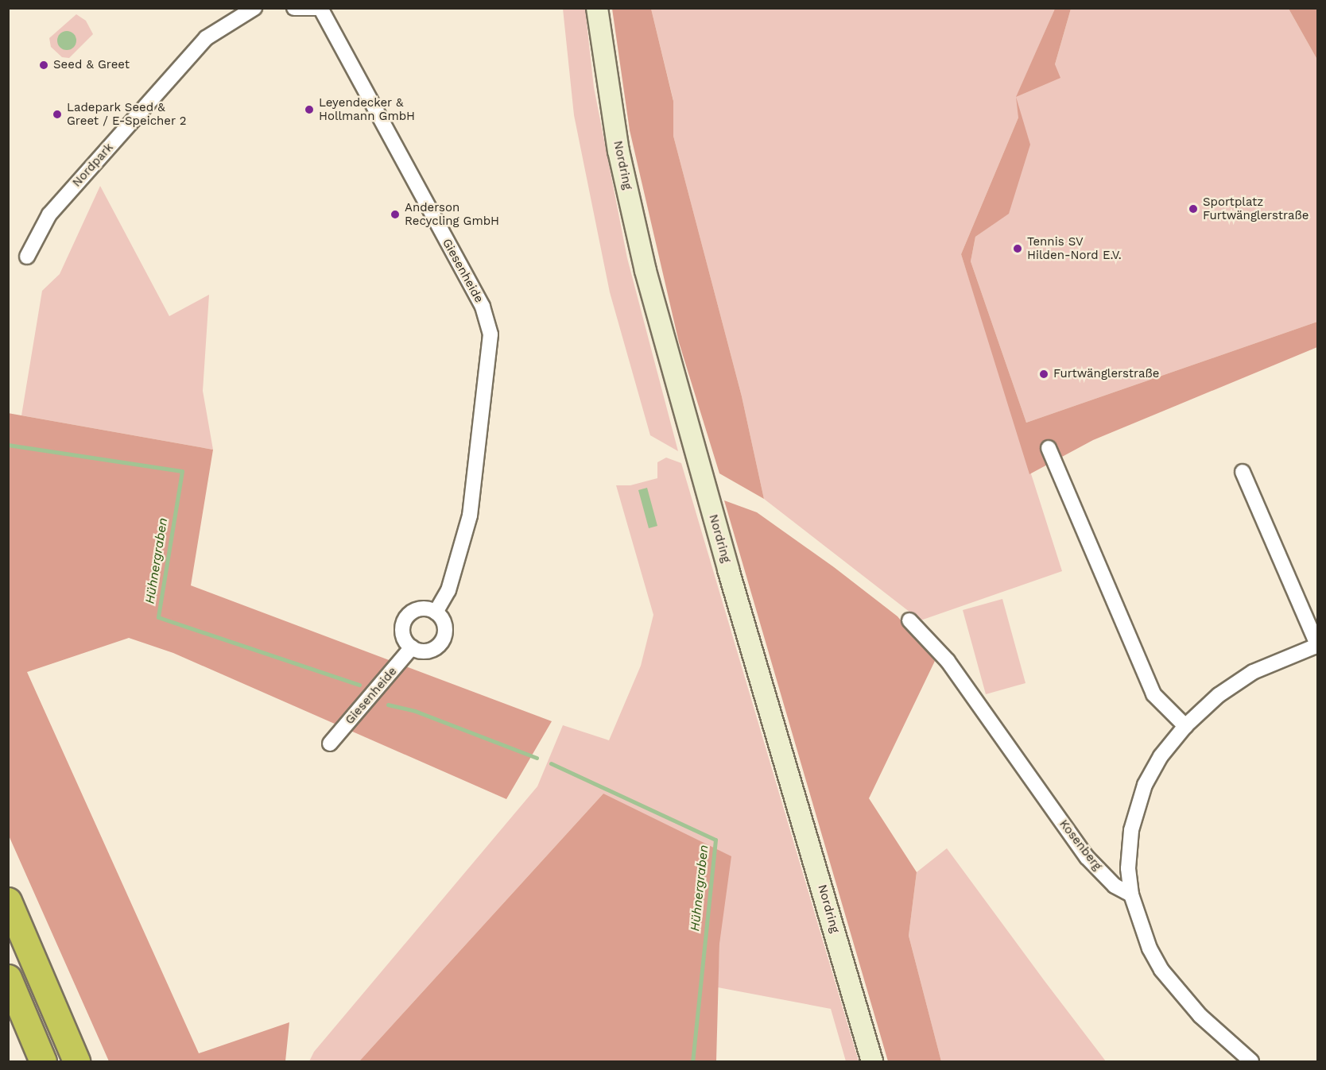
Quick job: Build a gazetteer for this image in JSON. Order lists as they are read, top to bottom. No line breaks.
{"streets":{"main road":["Nordring"],"street":["Nordpark","Giesenheide","Kosenberg"]},"water":["Hühnergraben"],"places":["Seed & Greet","Leyendecker & Hollmann GmbH","Ladepark Seed & Greet / E-Speicher 2","Sportplatz Furtwänglerstraße","Anderson Recycling GmbH","Tennis SV Hilden-Nord E.V.","Furtwänglerstraße"]}
